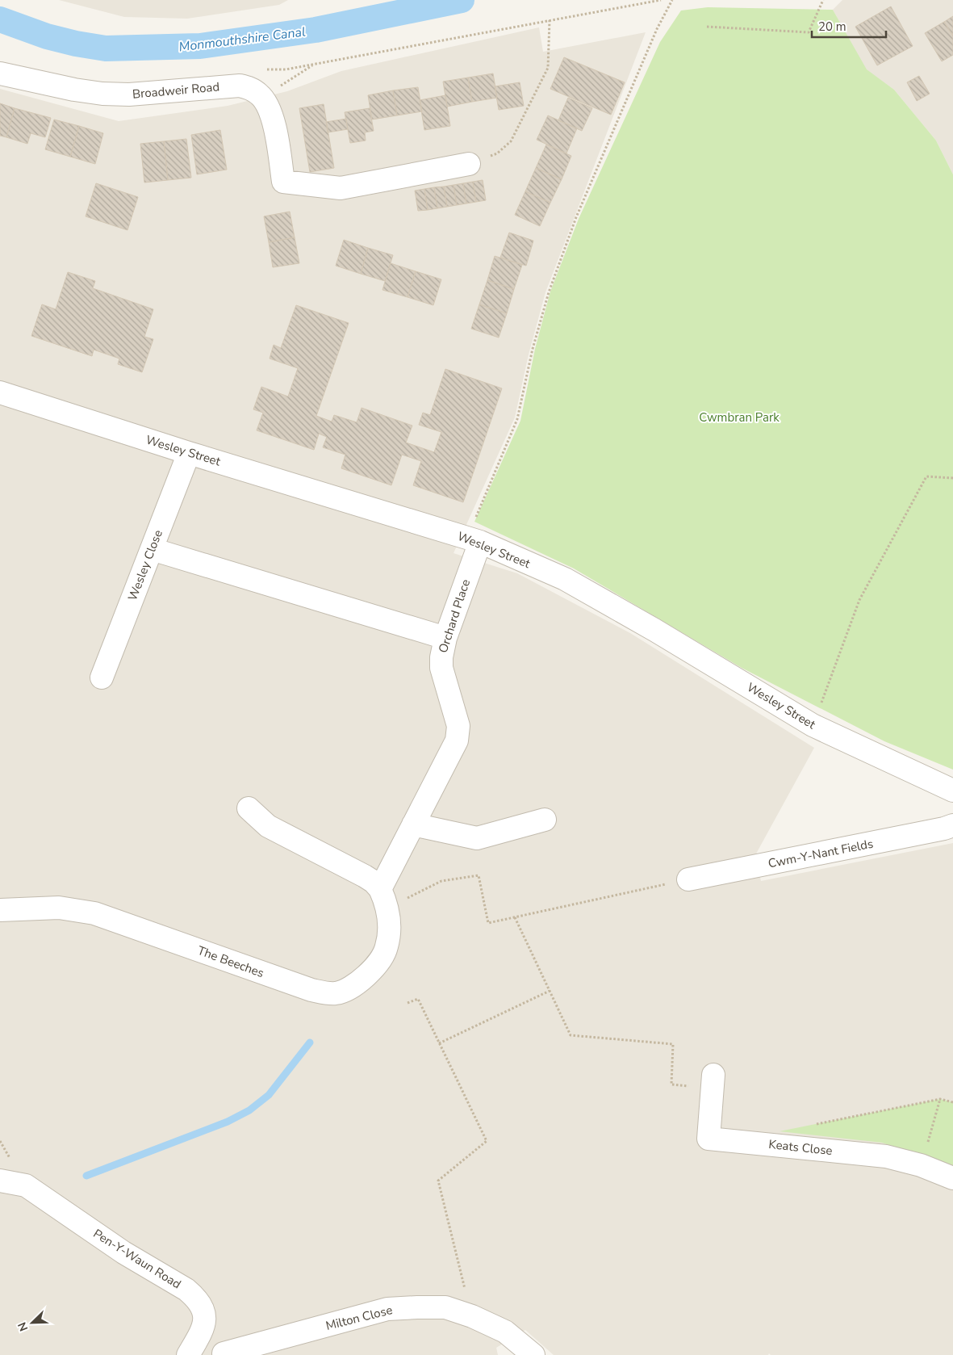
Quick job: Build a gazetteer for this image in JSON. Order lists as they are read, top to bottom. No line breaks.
{"streets":{"street":["Broadweir Road","Wesley Street","Wesley Close","Orchard Place","Cwm-Y-Nant Fields","The Beeches","Keats Close","Pen-Y-Waun Road","Milton Close"]},"crossings":[["Wesley Street","Wesley Close"],["Wesley Street","Orchard Place"],["Orchard Place","The Beeches"]],"water":["Monmouthshire Canal"],"parks":["Cwmbran Park"],"scale_bar":"20 m","north":"bottom left"}
